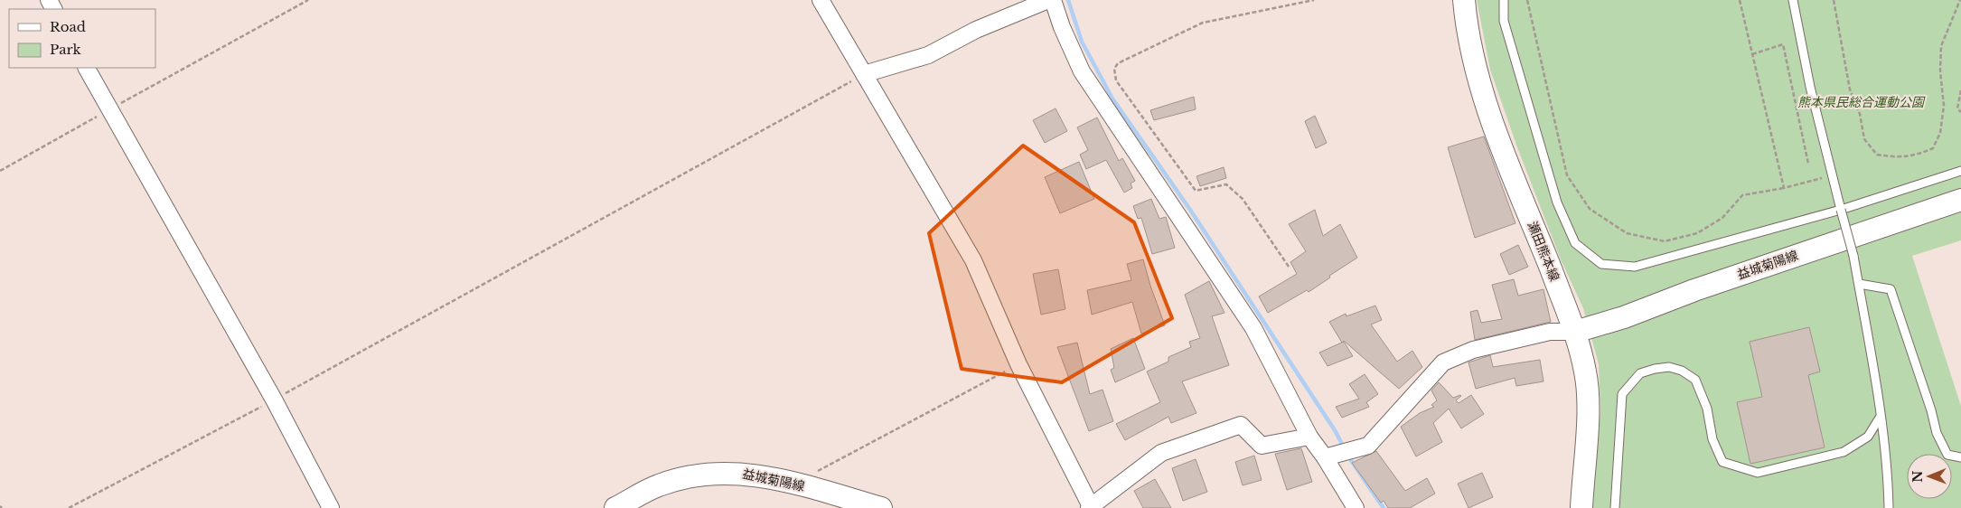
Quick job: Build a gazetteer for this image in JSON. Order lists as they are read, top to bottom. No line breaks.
{"streets":{"main road":["瀬田熊本線","益城菊陽線"]},"crossings":[["瀬田熊本線","益城菊陽線"]],"parks":["熊本県民総合運動公園"],"legend":["Road","Park"],"north":"left"}
